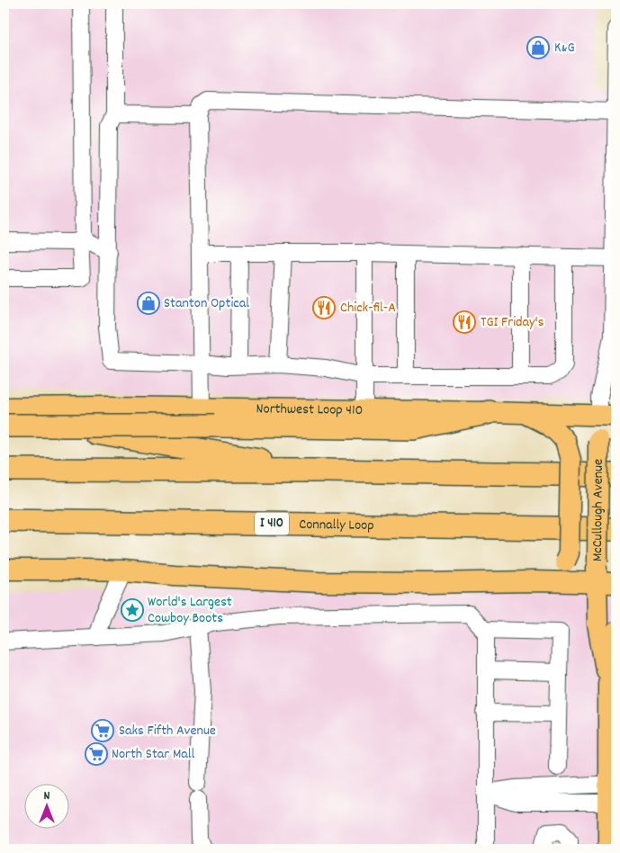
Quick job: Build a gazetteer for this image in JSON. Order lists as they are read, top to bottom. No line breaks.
{"streets":{"highway":["I 410","Connally Loop"],"main road":["Northwest Loop 410","McCullough Avenue"]},"crossings":[["Northwest Loop 410","McCullough Avenue"]],"places":{"shop":["K&G","Stanton Optical"],"restaurant":["Chick-fil-A","TGI Friday's"],"place":["World's Largest Cowboy Boots"],"supermarket":["Saks Fifth Avenue","North Star Mall"]},"north":"top"}
